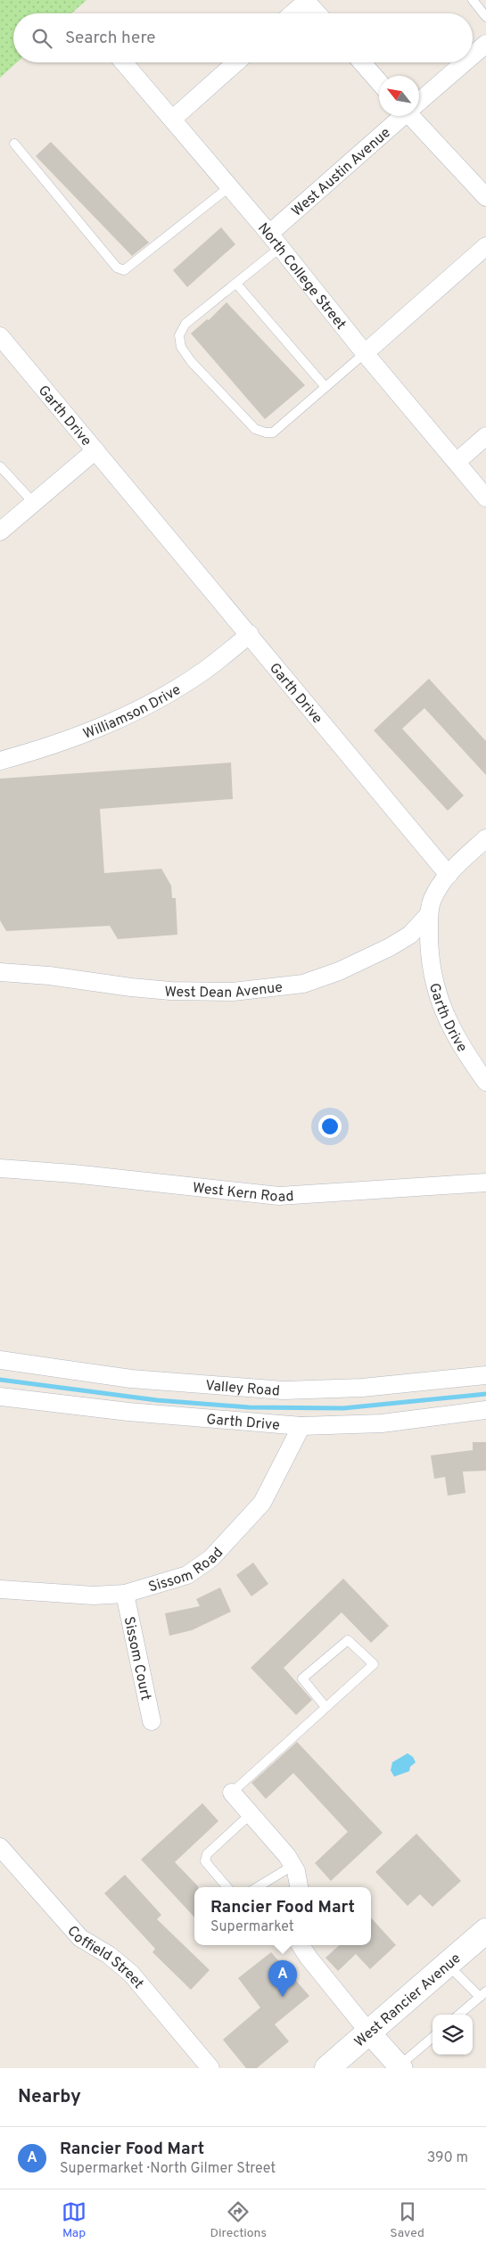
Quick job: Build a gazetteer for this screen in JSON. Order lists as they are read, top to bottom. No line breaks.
{"streets":{"main road":["West Rancier Avenue"],"street":["West Austin Avenue","North College Street","Garth Drive","Williamson Drive","West Dean Avenue","West Kern Road","Valley Road","Sissom Road","Sissom Court","Coffield Street"]},"crossings":[["West Austin Avenue","North College Street"],["Garth Drive","Williamson Drive"],["Garth Drive","West Dean Avenue"],["Garth Drive","Sissom Road"],["Sissom Road","Sissom Court"]],"north":"top left","page":{"search":"Search here","popup":["Rancier Food Mart","Supermarket"],"pins":"A","heading":"Nearby","list":[{"mark":"A","name":"Rancier Food Mart","note":"Supermarket · North Gilmer Street","value":"390 m"}],"nav":["Map","Directions","Saved"]}}
